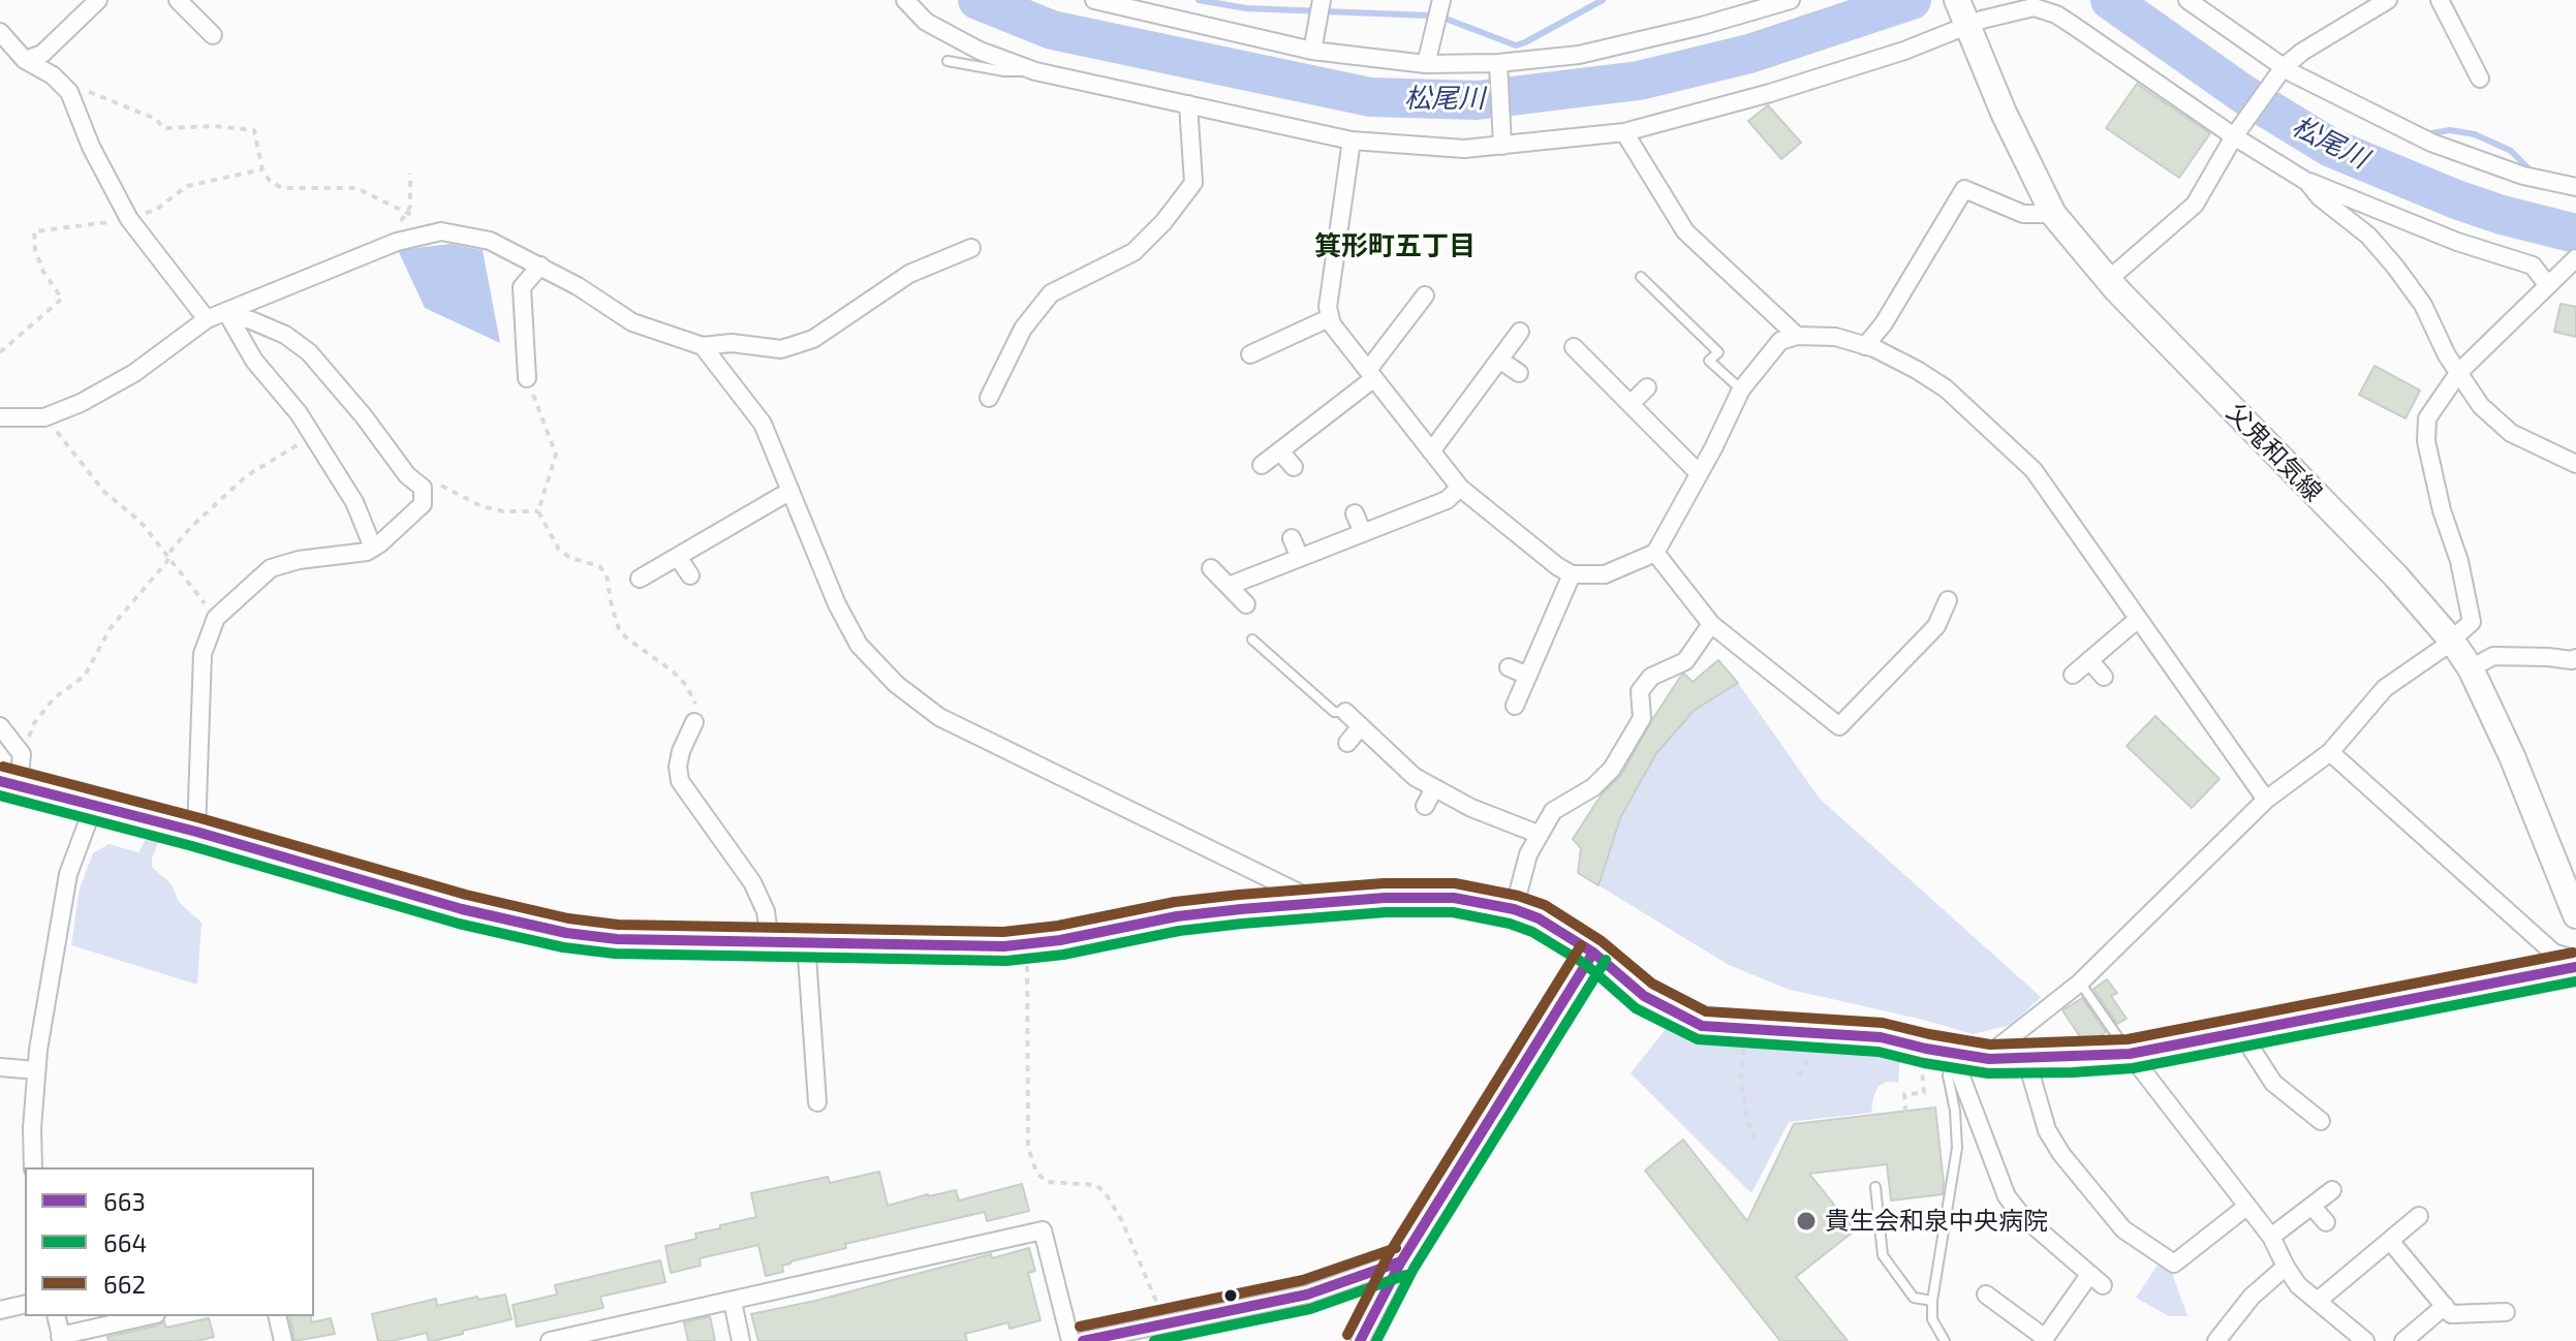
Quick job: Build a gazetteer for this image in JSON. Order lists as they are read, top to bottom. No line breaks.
{"streets":{"main road":["父鬼和気線"]},"districts":["箕形町五丁目"],"water":["松尾川"],"places":["貴生会和泉中央病院"],"lines":["transit line 662","transit line 663","transit line 664"],"legend":["663","664","662"]}
